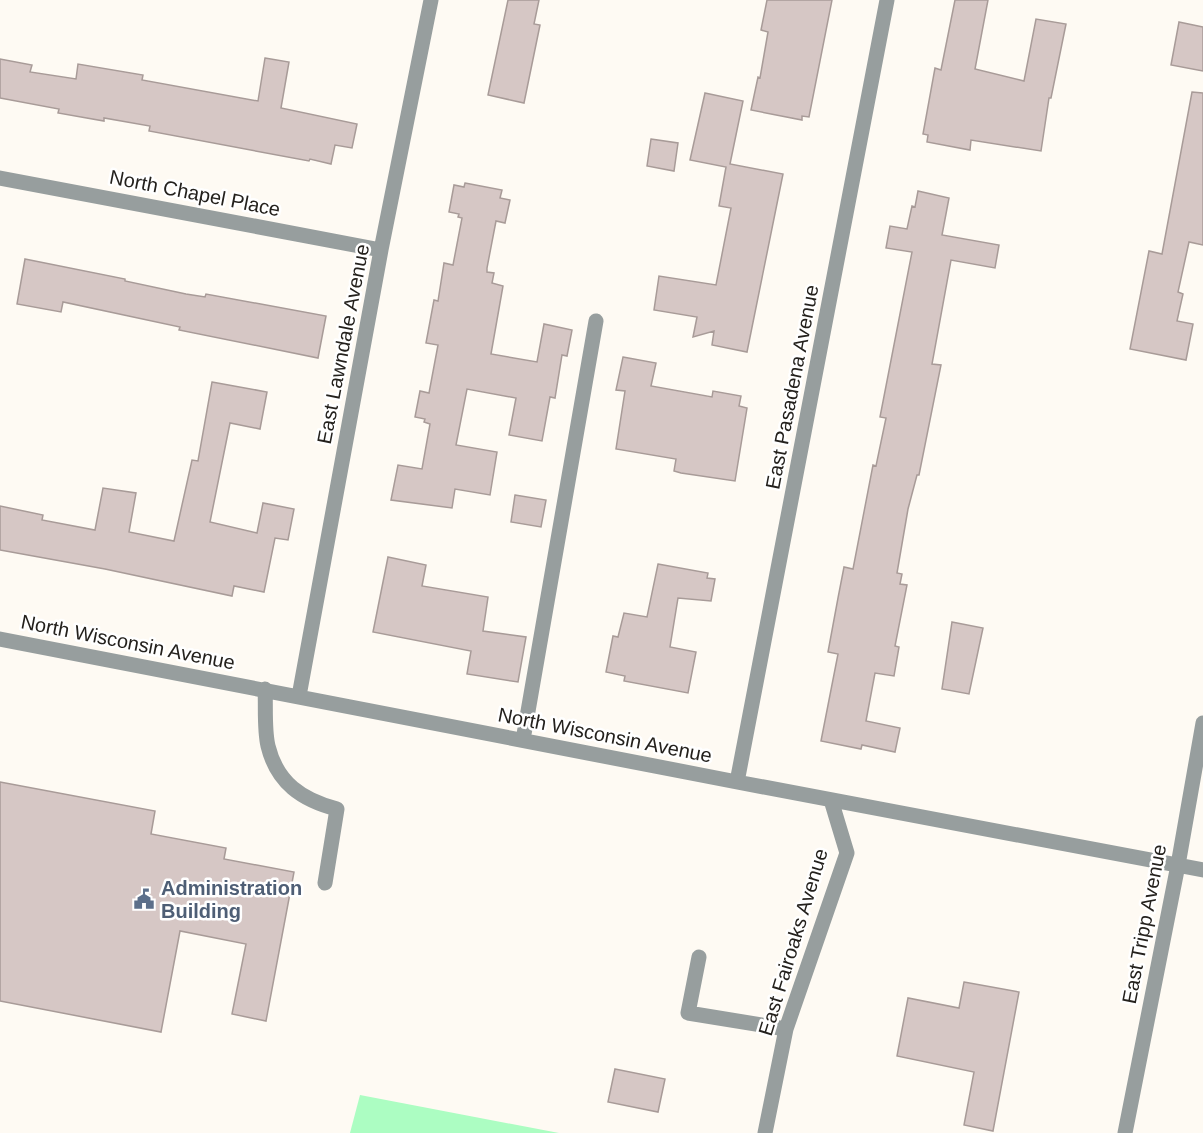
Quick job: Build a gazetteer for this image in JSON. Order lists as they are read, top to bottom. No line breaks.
{"streets":{"street":["North Chapel Place","East Lawndale Avenue","East Pasadena Avenue","North Wisconsin Avenue","East Tripp Avenue","East Fairoaks Avenue"]},"crossings":[["North Chapel Place","East Lawndale Avenue"],["East Lawndale Avenue","North Wisconsin Avenue"],["East Pasadena Avenue","North Wisconsin Avenue"],["North Wisconsin Avenue","East Tripp Avenue"],["North Wisconsin Avenue","East Fairoaks Avenue"]],"places":{"public building":["Administration Building"]}}
